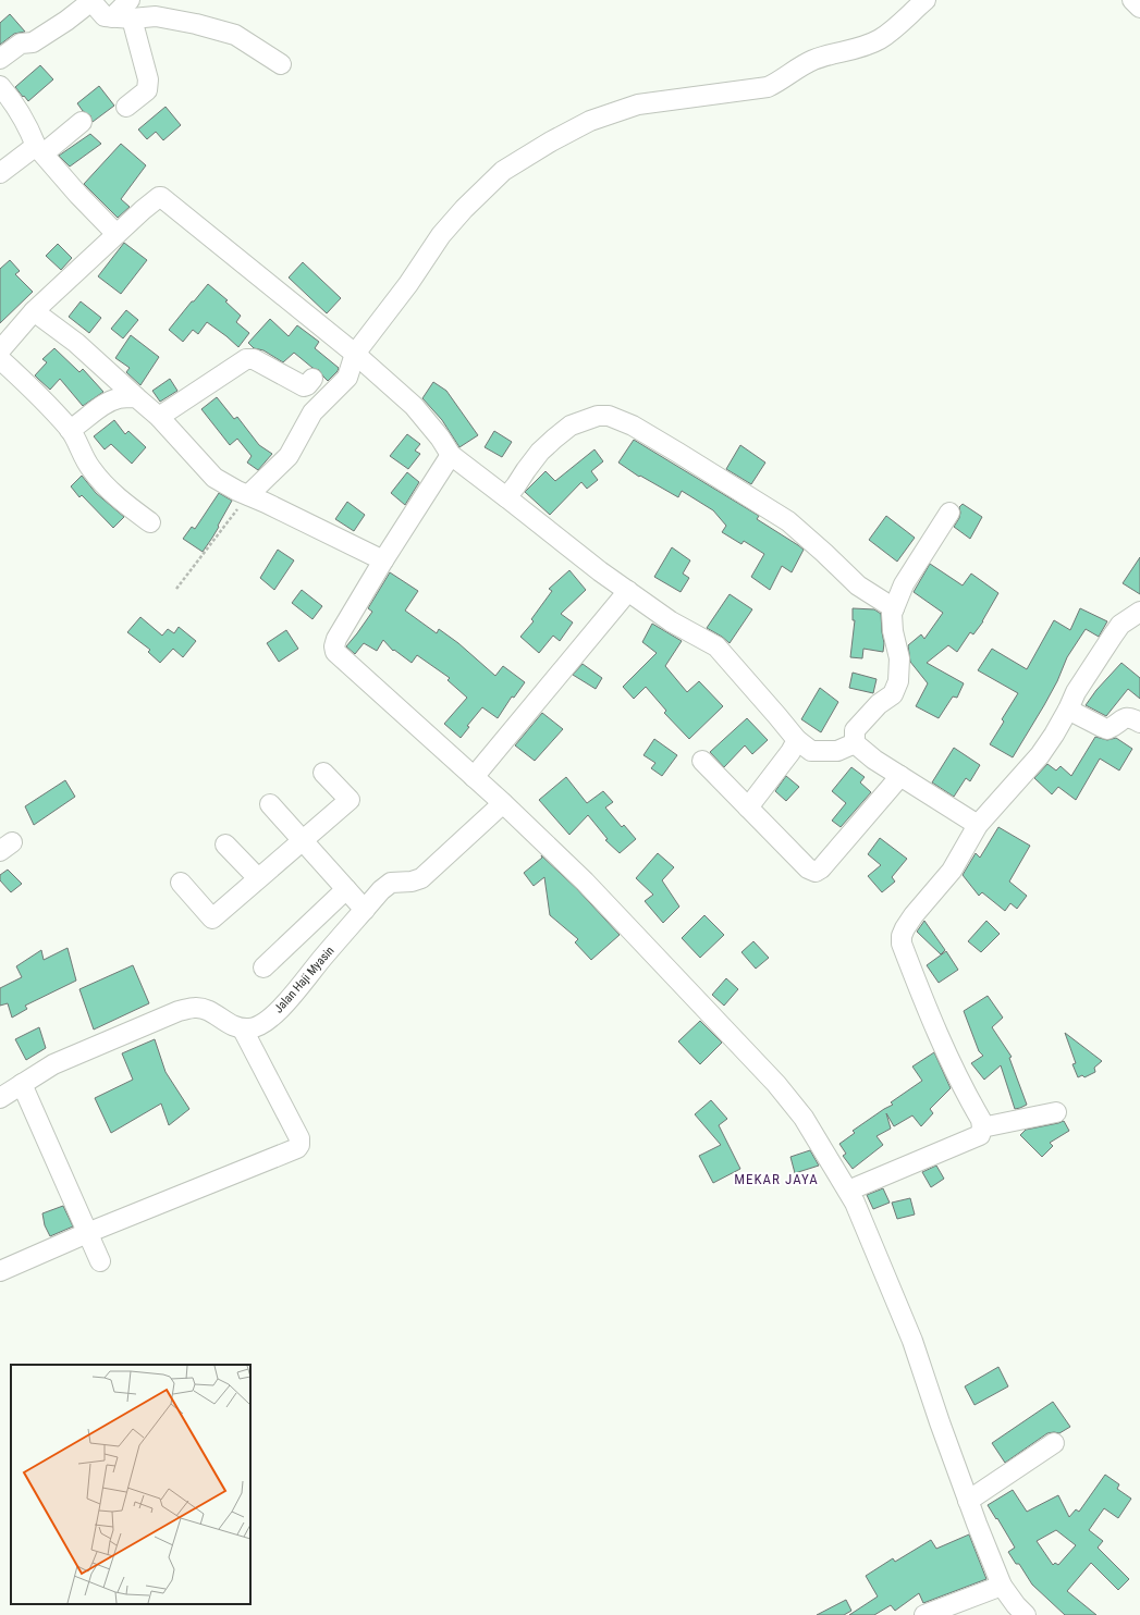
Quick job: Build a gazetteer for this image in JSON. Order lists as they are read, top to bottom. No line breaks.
{"streets":{"street":["Jalan Haji Myasin"]},"districts":["MEKAR JAYA"]}
